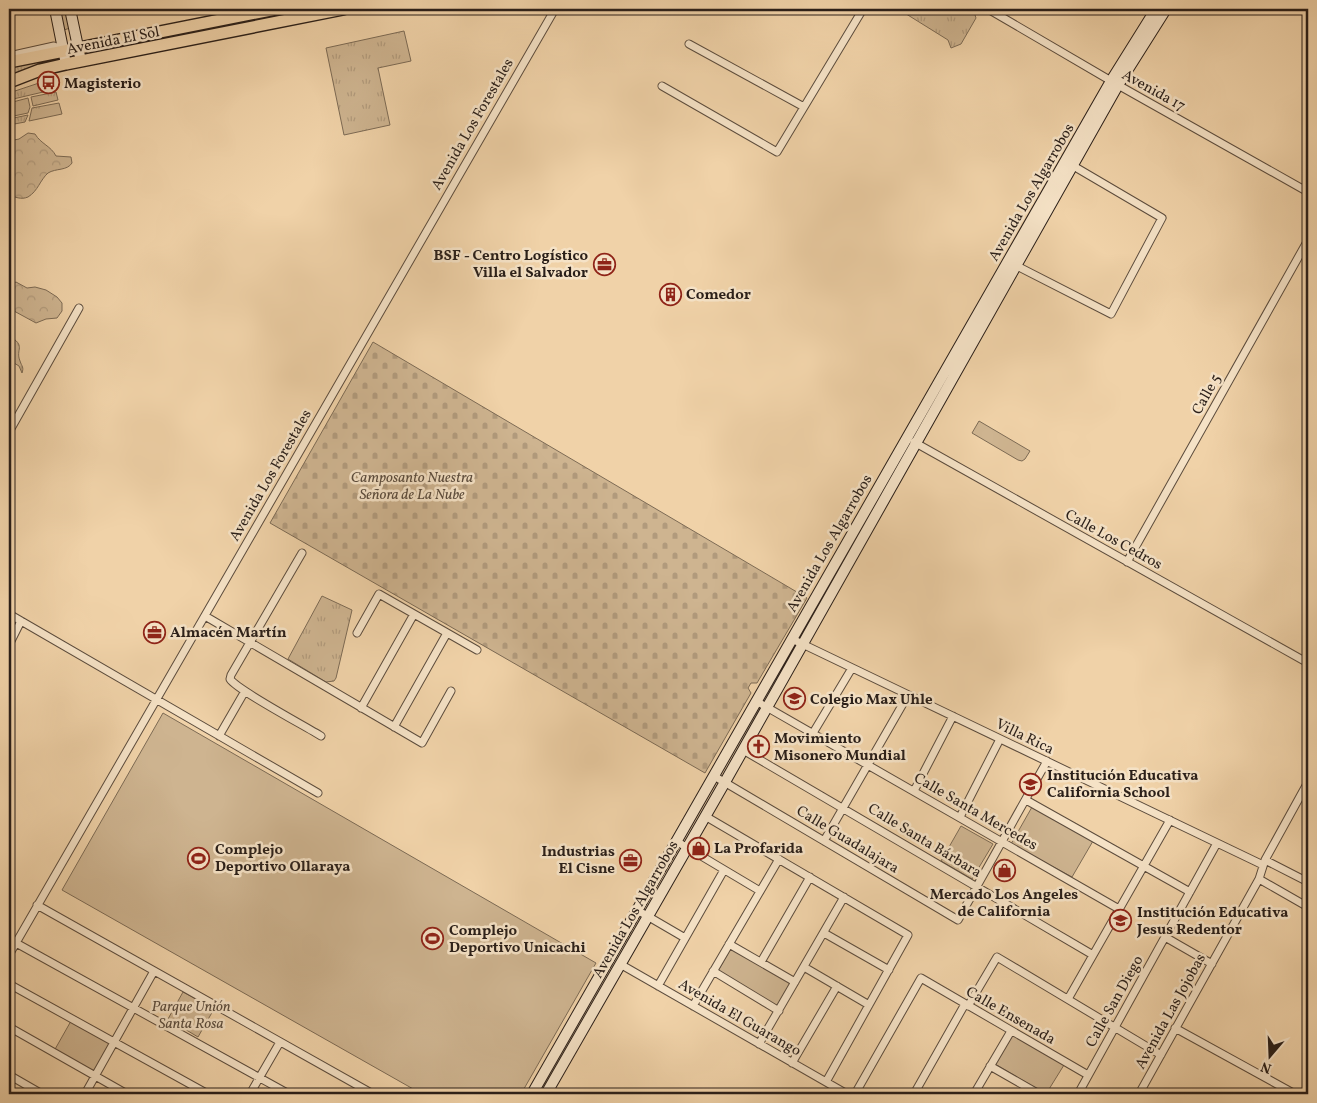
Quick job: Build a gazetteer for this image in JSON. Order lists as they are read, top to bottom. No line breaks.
{"streets":{"main road":["Avenida El Sol"],"street":["Avenida 17","Avenida Los Forestales","Avenida Los Algarrobos","Calle 5","Calle Los Cedros","Villa Rica","Calle Santa Mercedes","Calle Guadalajara","Calle Santa Bárbara","Calle San Diego","Avenida Las Jojobas","Calle Ensenada","Avenida El Guarango"]},"crossings":[["Avenida 17","Avenida Los Algarrobos"],["Avenida Los Algarrobos","Calle Los Cedros"],["Avenida Los Algarrobos","Villa Rica"],["Avenida Los Algarrobos","Calle Santa Mercedes"],["Avenida Los Algarrobos","Calle Guadalajara"],["Avenida Los Algarrobos","Calle Santa Bárbara"],["Avenida Los Algarrobos","Avenida El Guarango"],["Calle 5","Calle Los Cedros"],["Villa Rica","Calle San Diego"],["Villa Rica","Avenida Las Jojobas"],["Calle Guadalajara","Calle Santa Bárbara"],["Calle San Diego","Calle Ensenada"]],"parks":["Camposanto Nuestra Señora de La Nube","Parque Unión Santa Rosa"],"places":{"bus stop":["Magisterio"],"office":["BSF - Centro Logístico Villa el Salvador","Almacén Martín","Industrias El Cisne"],"building":["Comedor"],"school or university":["Colegio Max Uhle","Institución Educativa California School","Institución Educativa Jesus Redentor"],"church":["Movimiento Misonero Mundial"],"shop":["La Profarida","Mercado Los Angeles de California"],"sports":["Complejo Deportivo Ollaraya","Complejo Deportivo Unicachi"]},"north":"bottom"}
